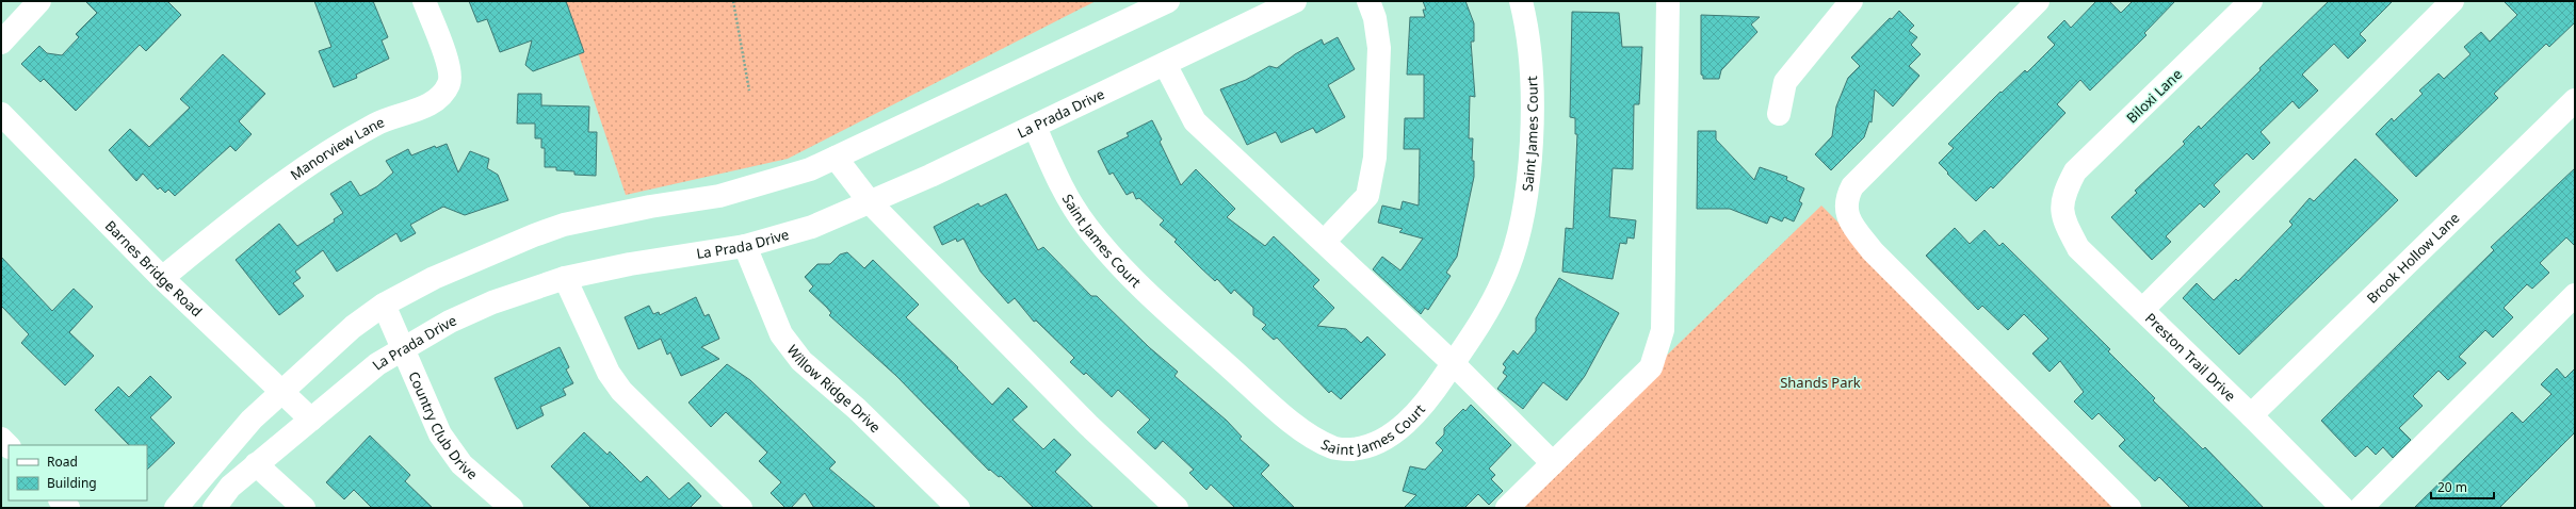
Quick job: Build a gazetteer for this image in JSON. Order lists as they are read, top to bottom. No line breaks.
{"streets":{"street":["Biloxi Lane","La Prada Drive","Saint James Court","Manorview Lane","Brook Hollow Lane","Barnes Bridge Road","Preston Trail Drive","Willow Ridge Drive","Country Club Drive"]},"crossings":[["Biloxi Lane","Preston Trail Drive"],["La Prada Drive","Saint James Court"],["La Prada Drive","Barnes Bridge Road"],["La Prada Drive","Willow Ridge Drive"],["La Prada Drive","Country Club Drive"],["Manorview Lane","Barnes Bridge Road"],["Brook Hollow Lane","Preston Trail Drive"]],"parks":["Shands Park"],"legend":["Road","Building"],"scale_bar":"20 m"}
